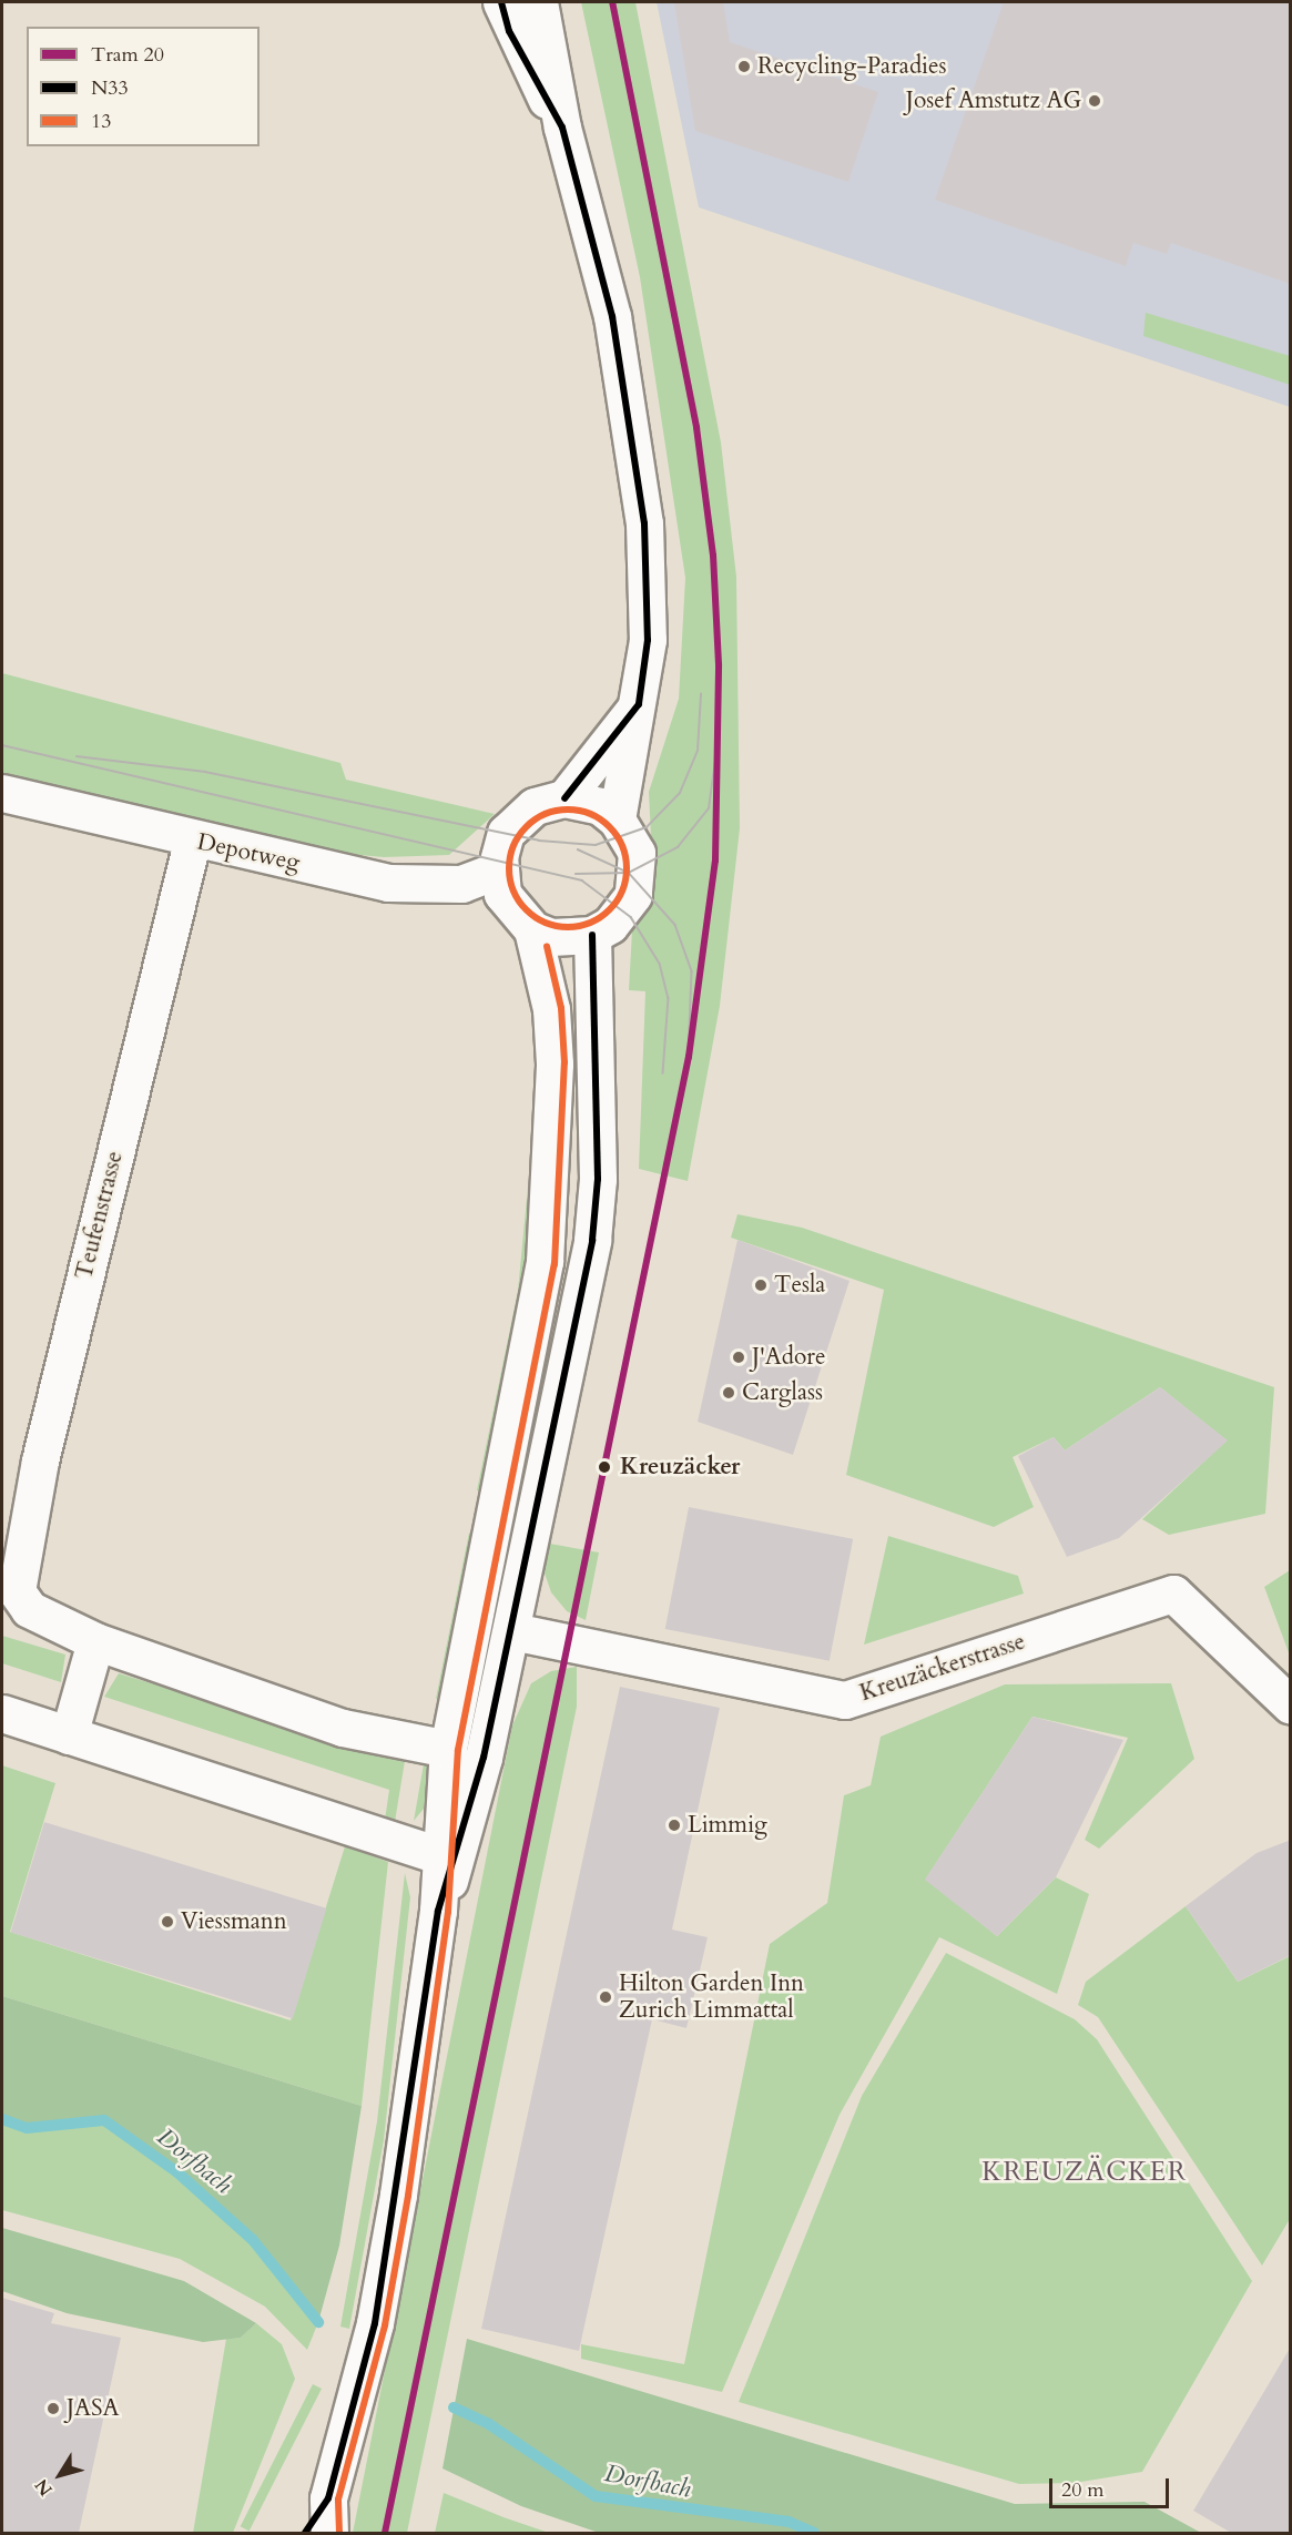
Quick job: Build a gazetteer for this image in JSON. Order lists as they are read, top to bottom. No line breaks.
{"streets":{"street":["Depotweg","Teufenstrasse","Kreuzäckerstrasse"]},"crossings":[["Depotweg","Teufenstrasse"]],"districts":["KREUZÄCKER"],"water":["Dorfbach"],"places":["Recycling-Paradies","Josef Amstutz AG","Tesla","J'Adore","Carglass","Kreuzäcker","Limmig","Viessmann","Hilton Garden Inn Zurich Limmattal","JASA"],"lines":["tram line 20","transit line N33","transit line 13"],"legend":["Tram 20","N33","13"],"scale_bar":"20 m","north":"bottom left"}
